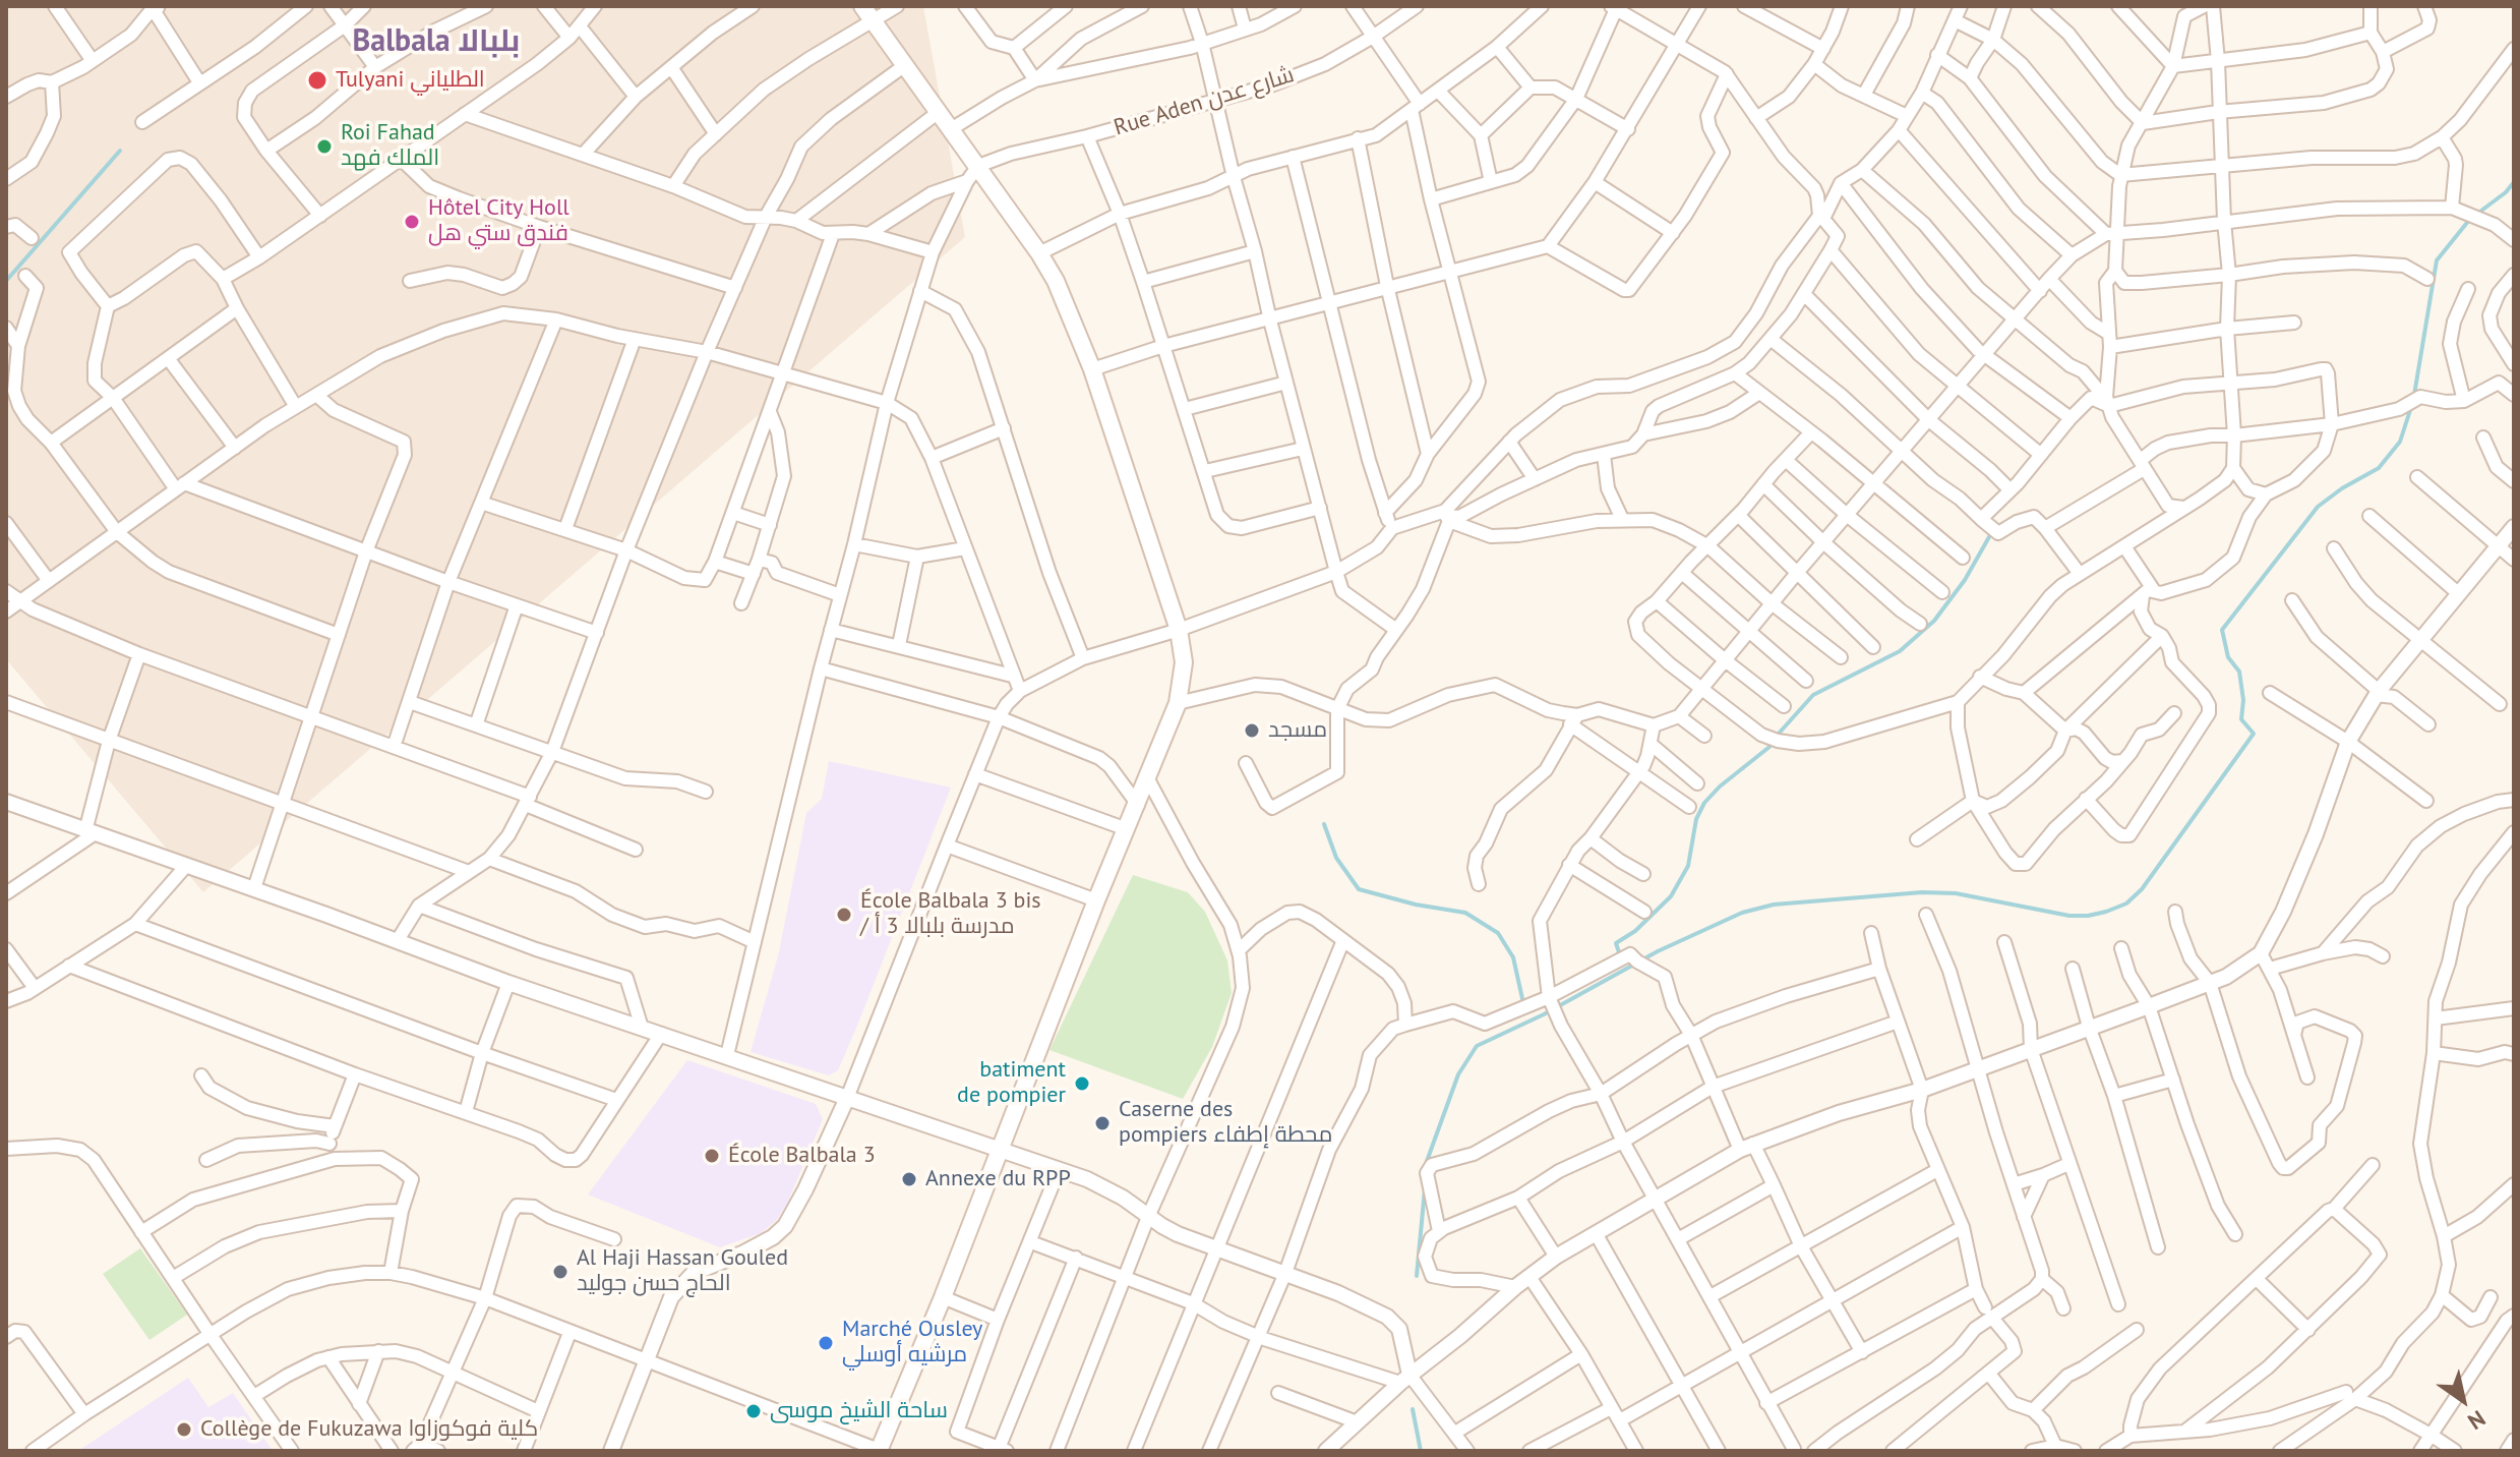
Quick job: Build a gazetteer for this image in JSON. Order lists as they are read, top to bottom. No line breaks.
{"streets":{"street":["Rue Aden شارع عدن"]},"districts":["Balbala بلبالا"],"places":["Tulyani الطلياني","Roi Fahad الملك فهد","Hôtel City Holl فندق ستي هل","مسجد","École Balbala 3 bis / مدرسة بلبالا 3 أ","batiment de pompier","Caserne des pompiers محطة إطفاء","École Balbala 3","Annexe du RPP","Al Haji Hassan Gouled الحاج حسن جوليد","Marché Ousley مرشيه أوسلي","ساحة الشيخ موسى","Collège de Fukuzawa كلية فوكوزاوا"],"north":"bottom right"}
